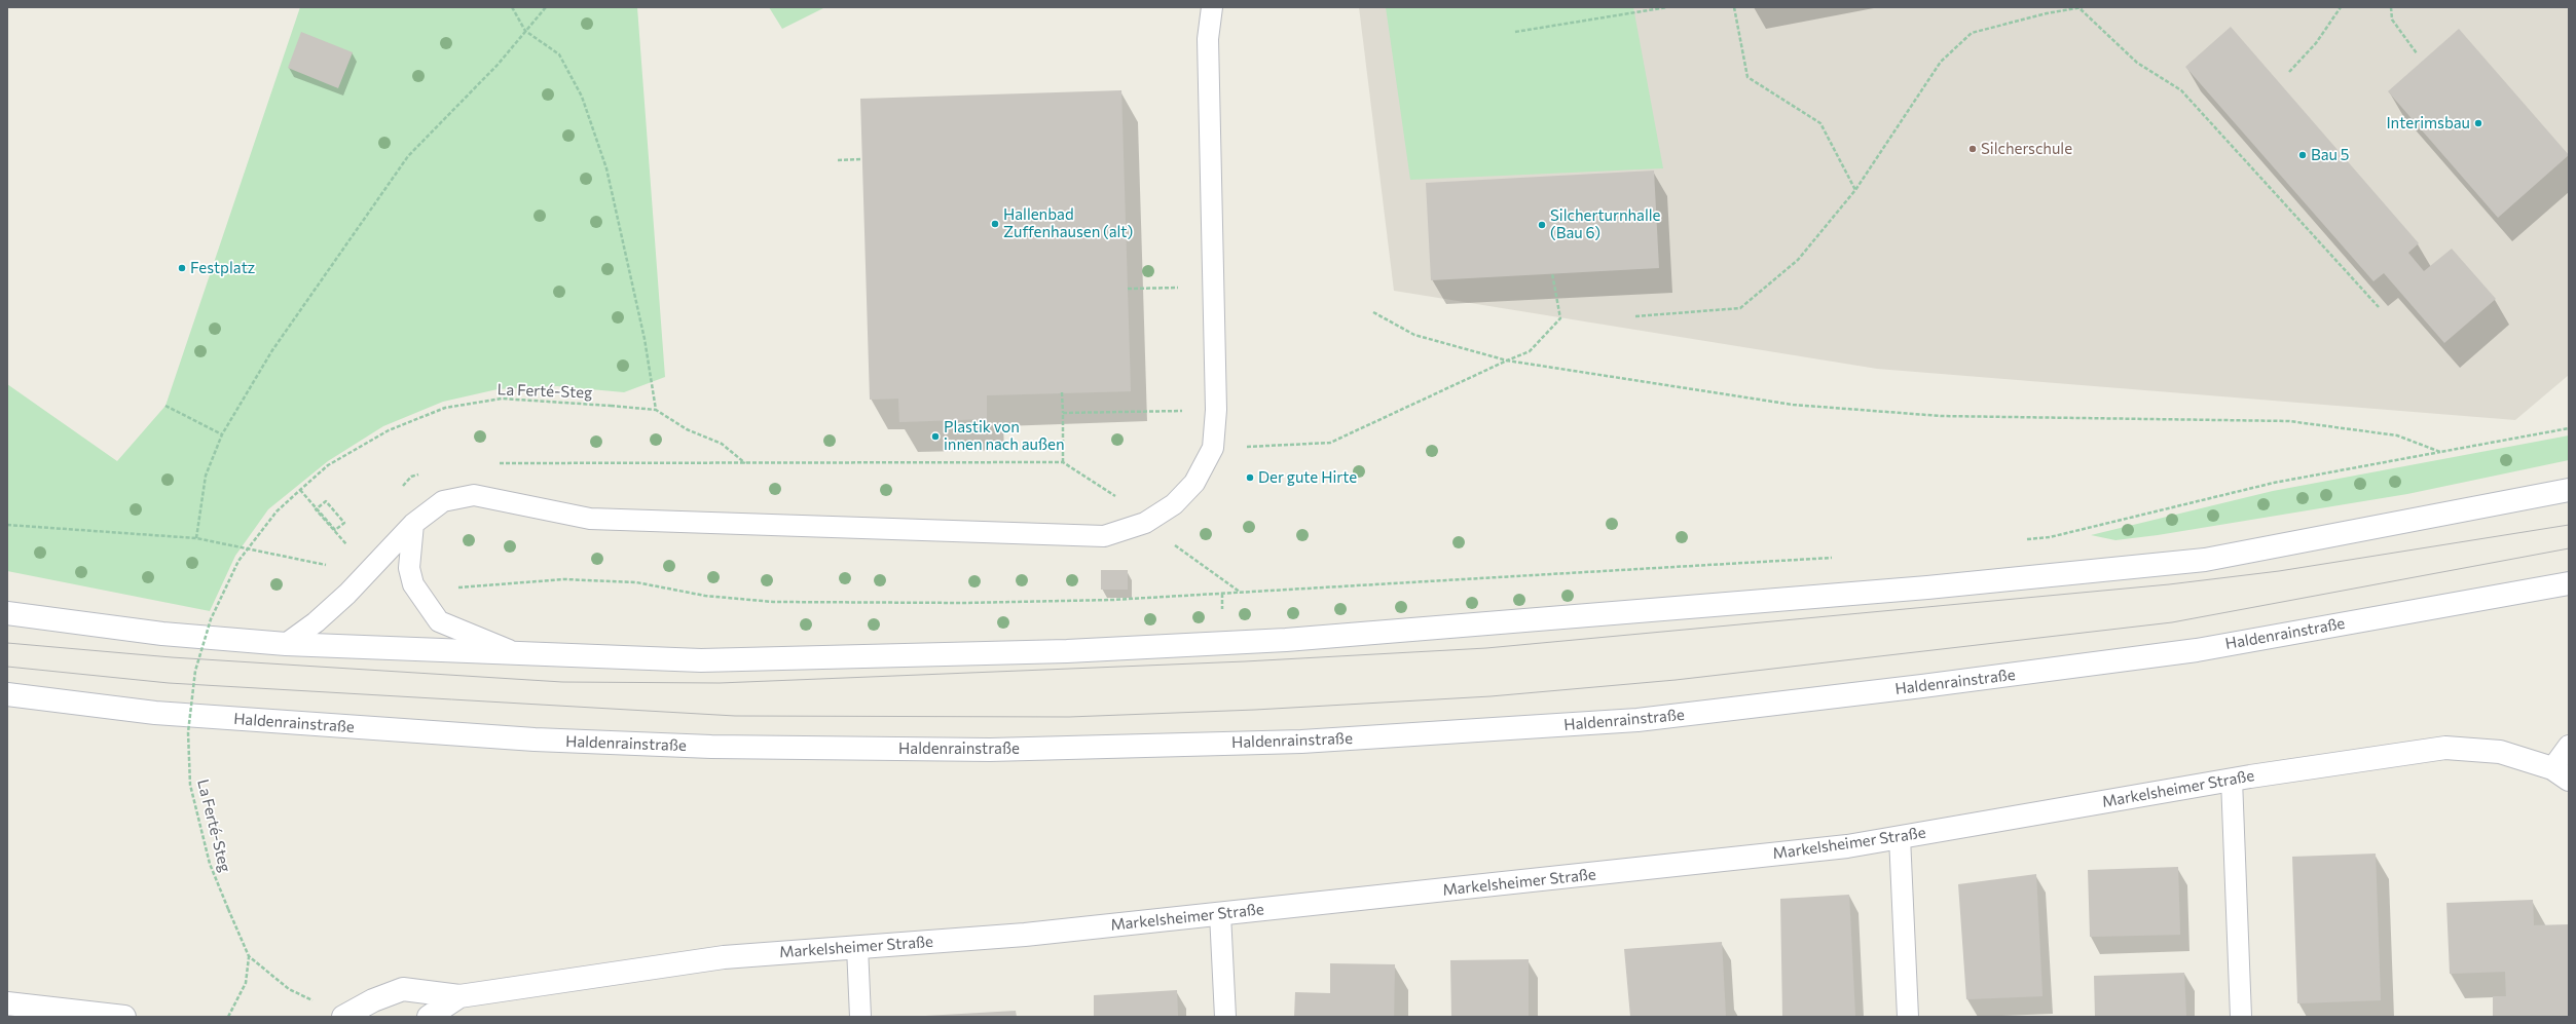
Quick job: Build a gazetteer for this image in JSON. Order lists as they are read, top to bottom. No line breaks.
{"streets":{"main road":["Haldenrainstraße","Markelsheimer Straße"],"path":["La Ferté-Steg"]},"crossings":[["La Ferté-Steg","Markelsheimer Straße"]],"places":["Interimsbau","Silcherschule","Bau 5","Hallenbad Zuffenhausen (alt)","Silcherturnhalle (Bau 6)","Festplatz","Plastik von innen nach außen","Der gute Hirte"]}
